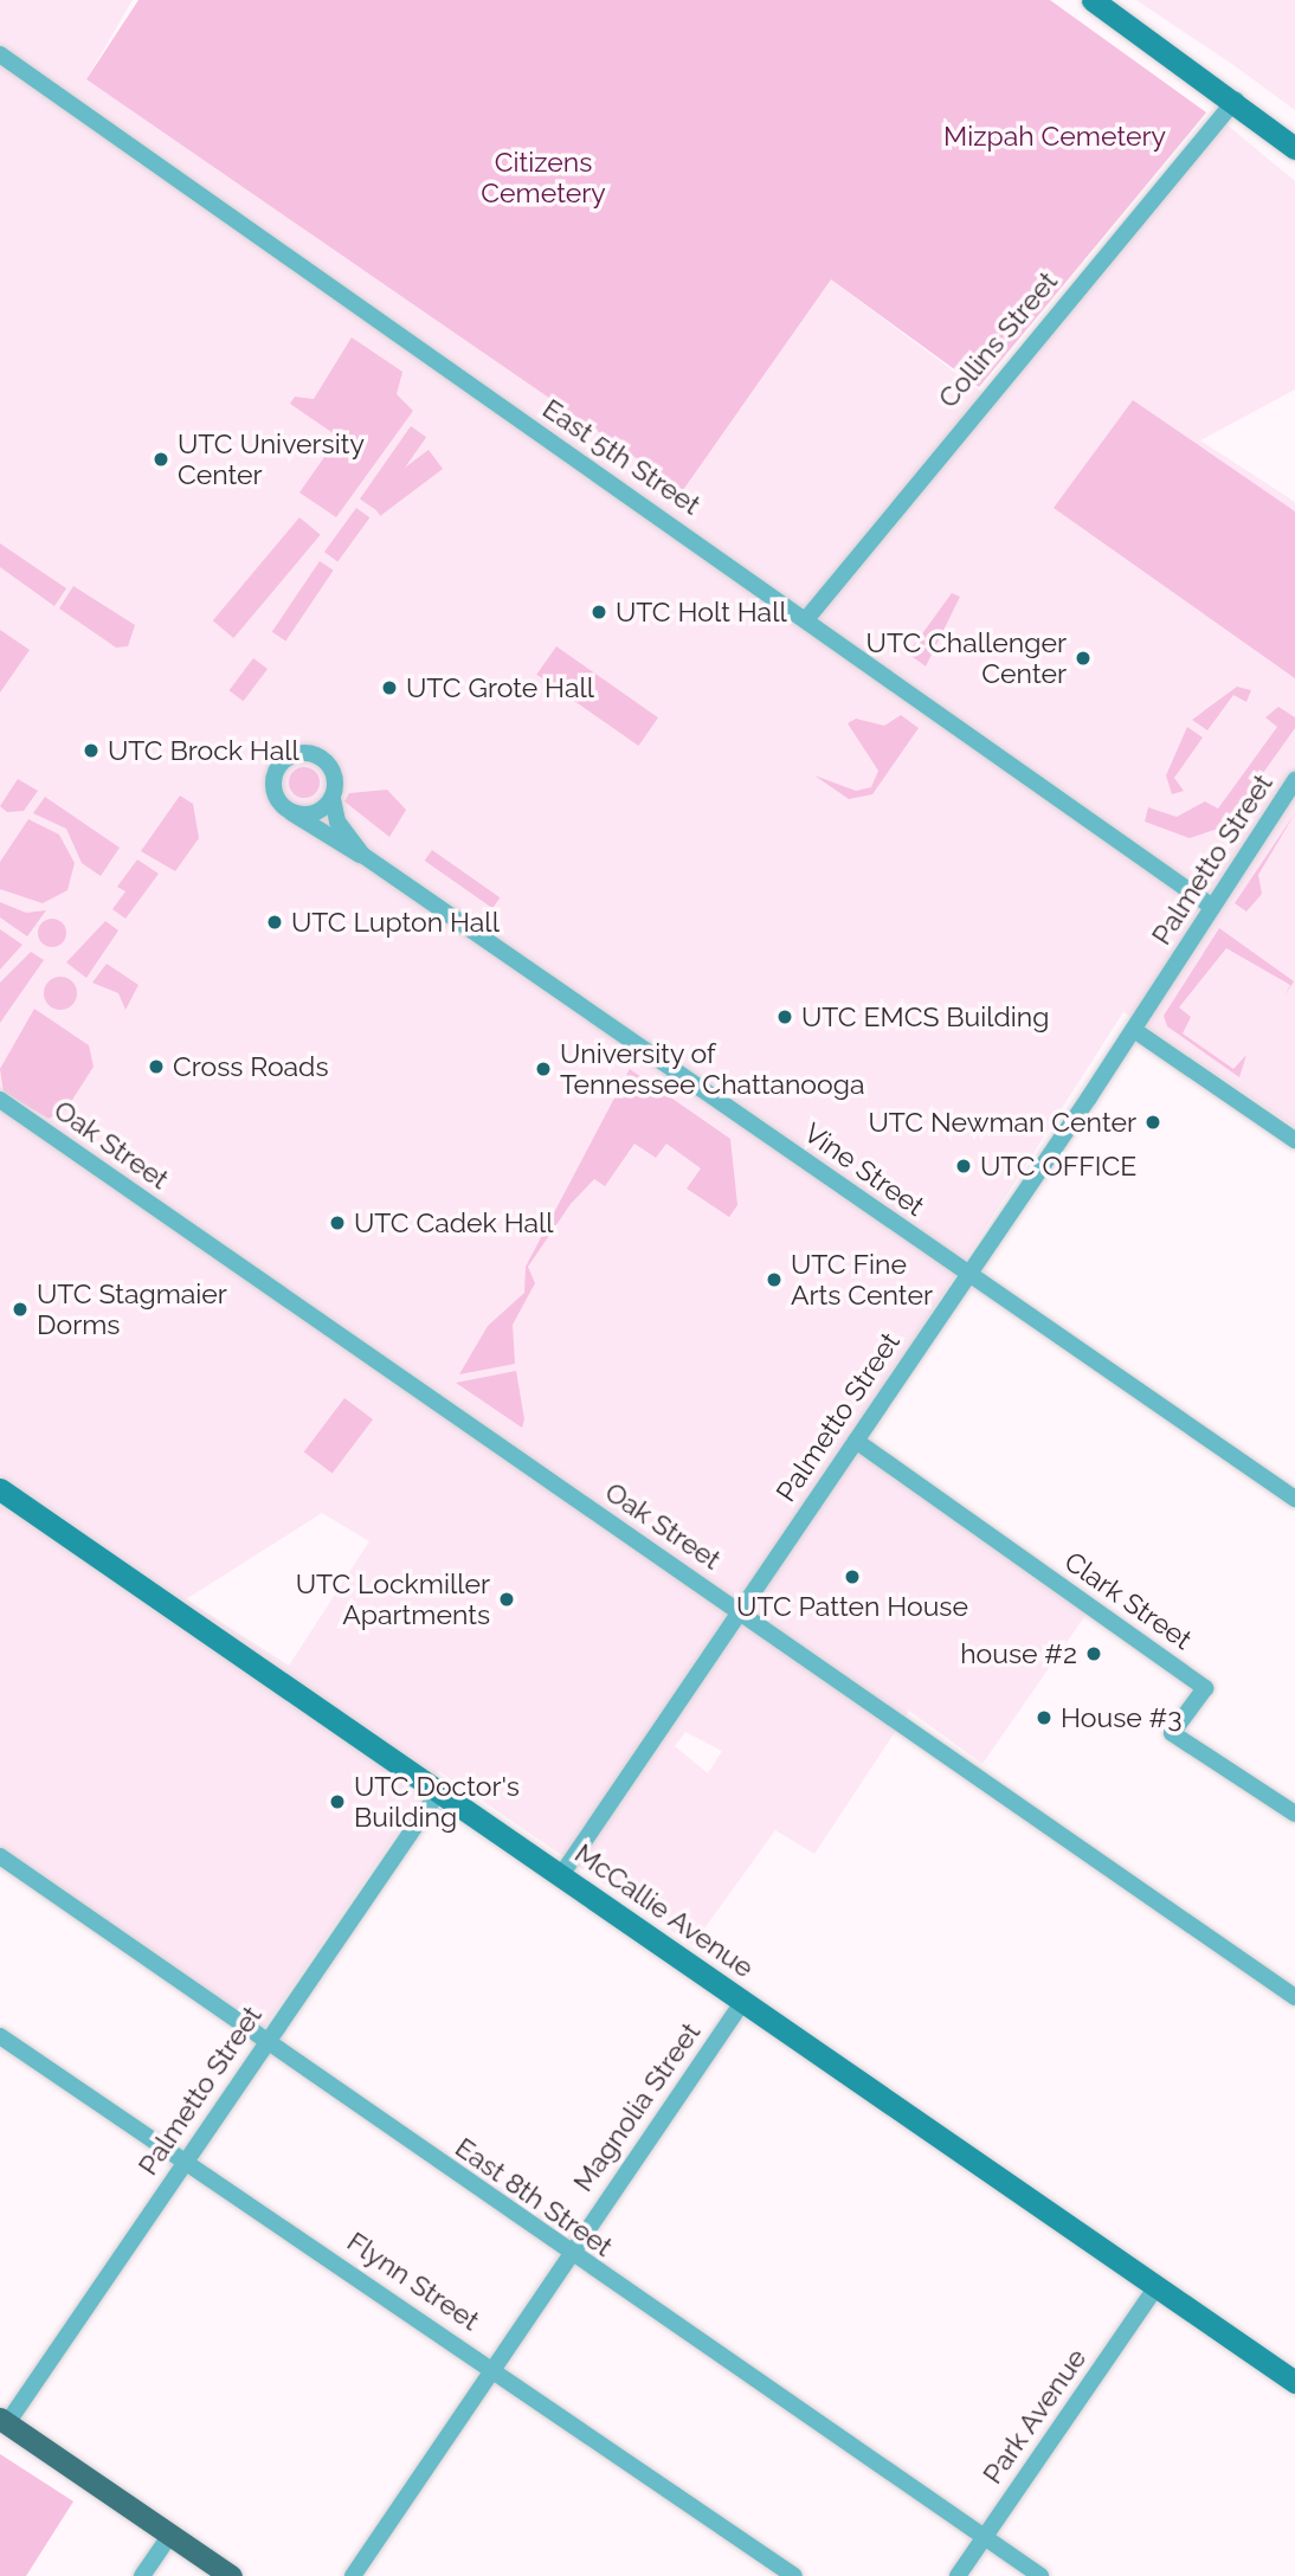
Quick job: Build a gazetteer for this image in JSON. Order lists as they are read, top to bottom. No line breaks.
{"streets":{"main road":["McCallie Avenue"],"street":["Collins Street","East 5th Street","Palmetto Street","Oak Street","Vine Street","Clark Street","Magnolia Street","East 8th Street","Flynn Street","Park Avenue"]},"crossings":[["Collins Street","East 5th Street"],["East 5th Street","Palmetto Street"],["Palmetto Street","Oak Street"],["Palmetto Street","Vine Street"],["Palmetto Street","Clark Street"],["Palmetto Street","McCallie Avenue"],["Palmetto Street","East 8th Street"],["Palmetto Street","Flynn Street"],["McCallie Avenue","Magnolia Street"],["McCallie Avenue","Park Avenue"],["Magnolia Street","East 8th Street"],["Magnolia Street","Flynn Street"],["East 8th Street","Park Avenue"]],"parks":["Mizpah Cemetery","Citizens Cemetery"],"places":["UTC University Center","UTC Holt Hall","UTC Challenger Center","UTC Grote Hall","UTC Brock Hall","UTC Lupton Hall","UTC EMCS Building","Cross Roads","University of Tennessee Chattanooga","UTC Newman Center","UTC OFFICE","UTC Cadek Hall","UTC Fine Arts Center","UTC Stagmaier Dorms","UTC Patten House","UTC Lockmiller Apartments","house #2","House #3","UTC Doctor's Building"]}
